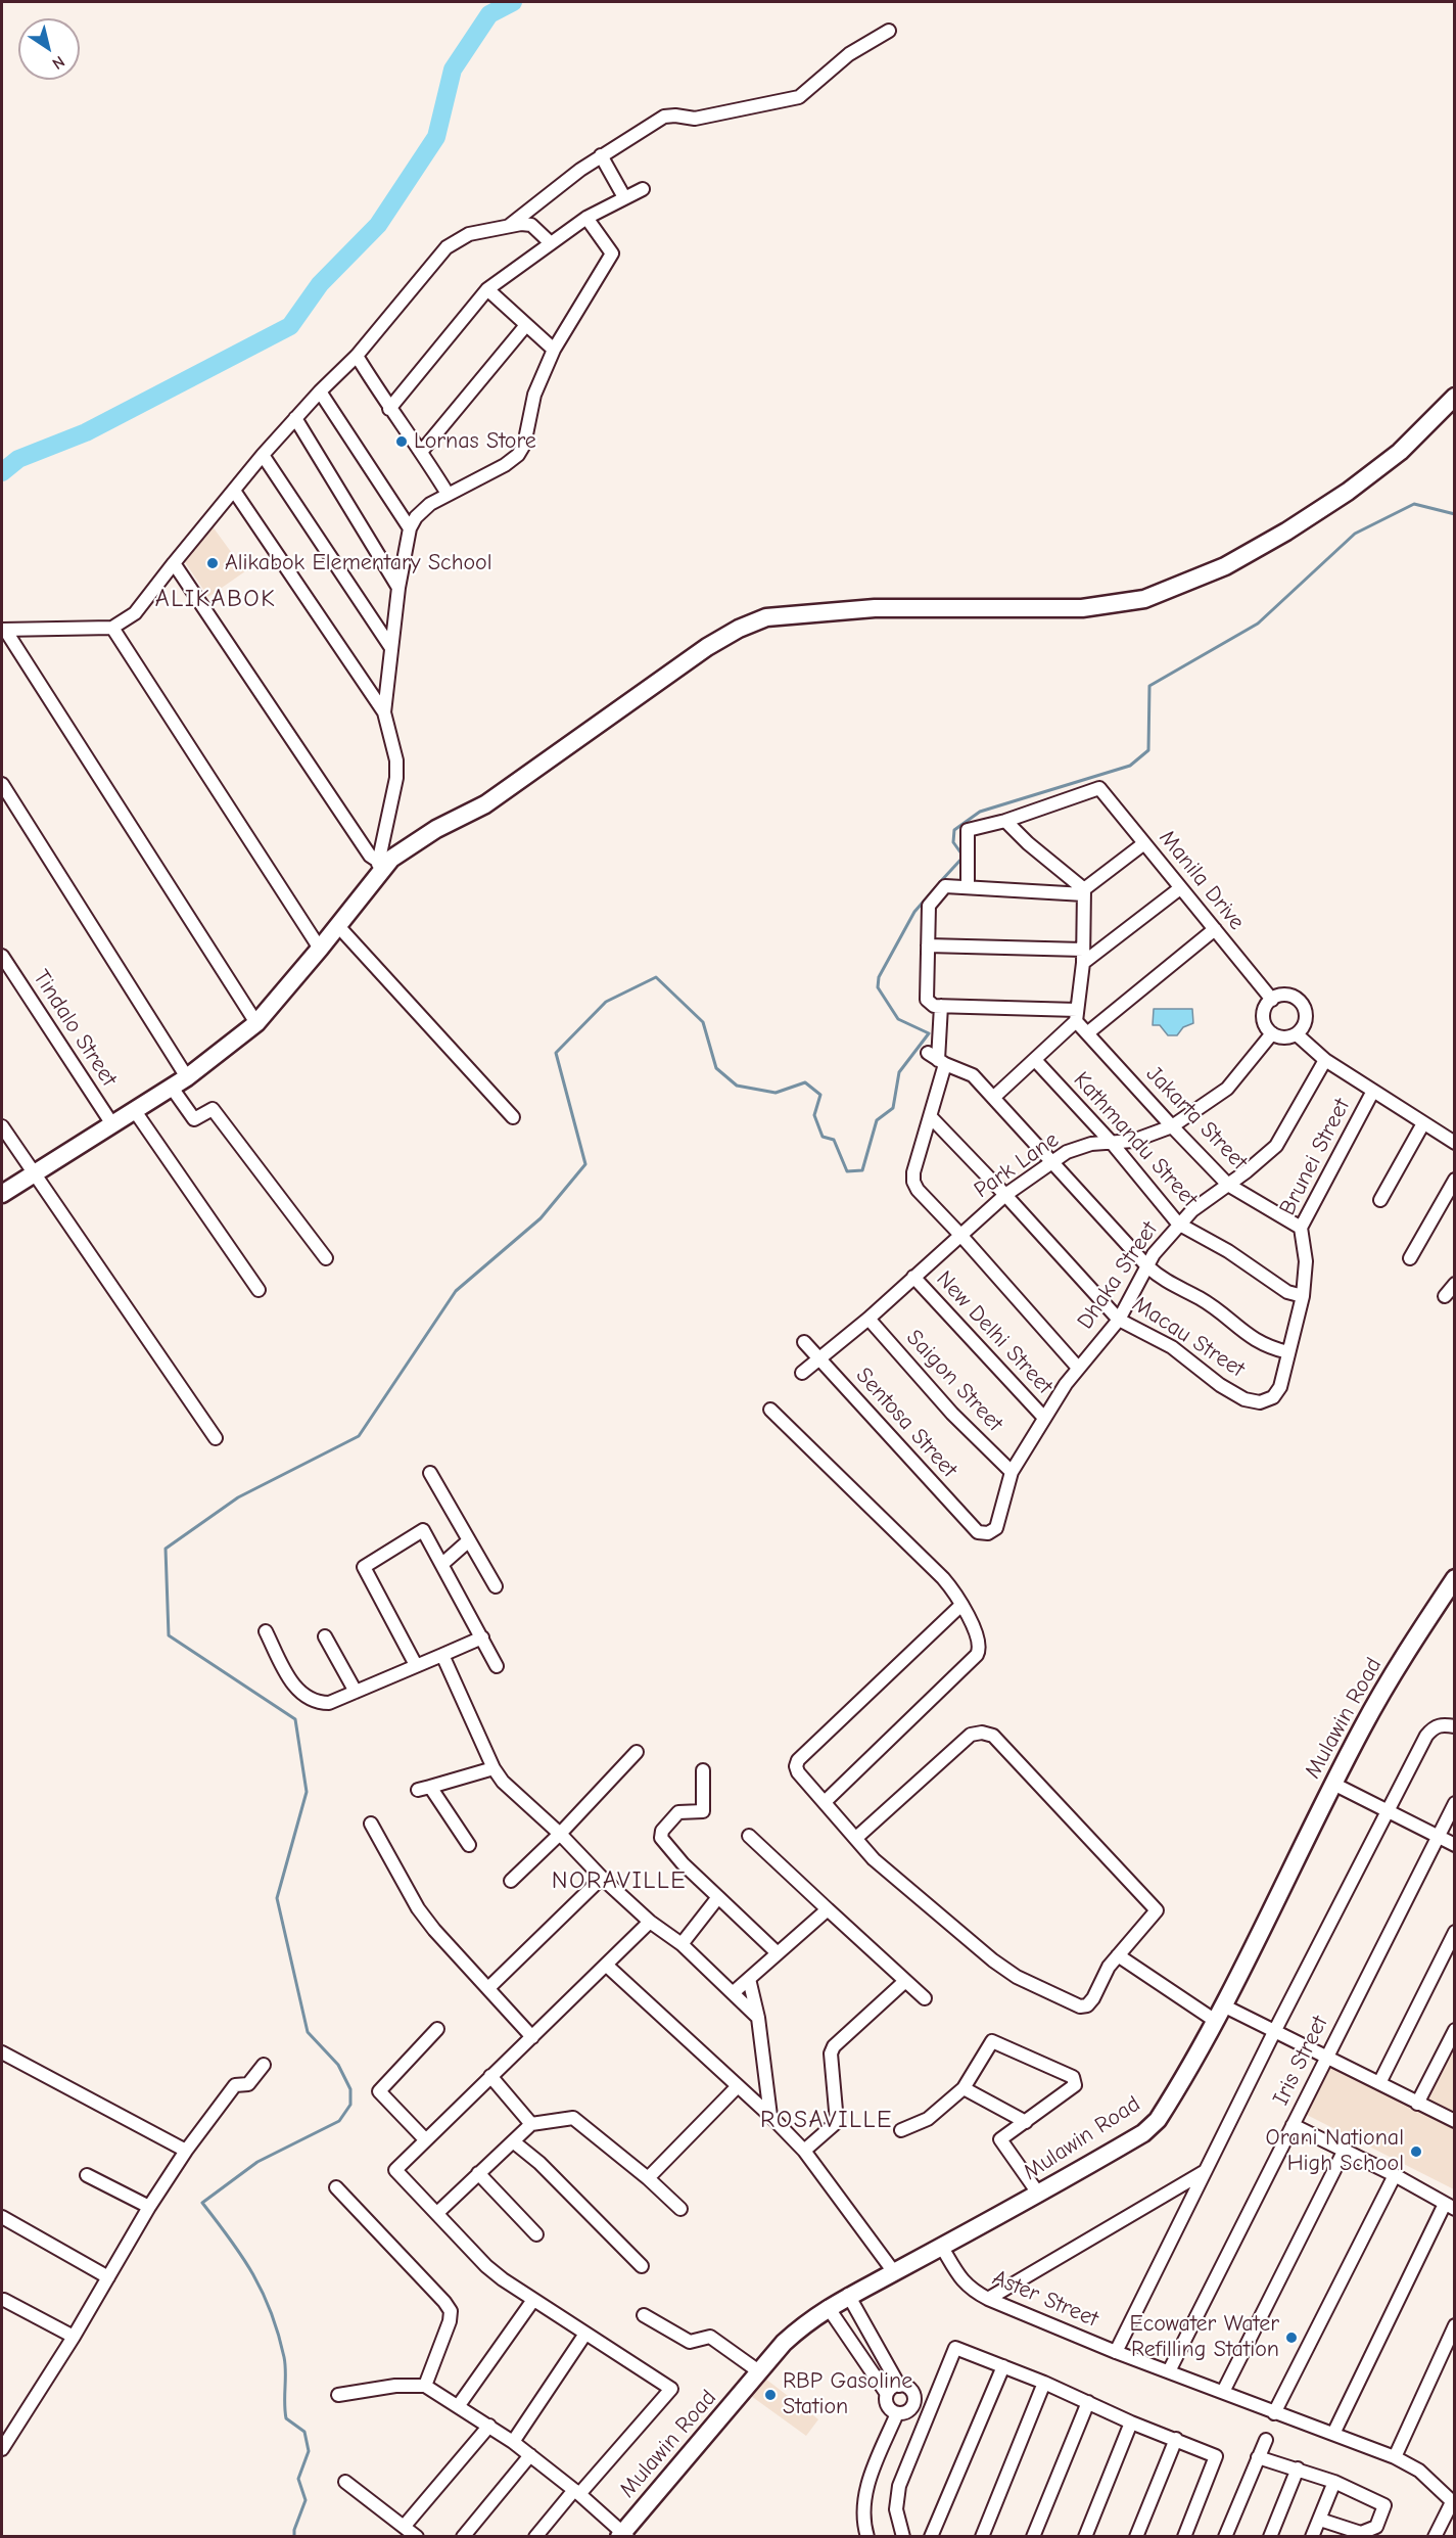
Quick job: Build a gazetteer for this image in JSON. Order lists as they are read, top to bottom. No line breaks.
{"streets":{"street":["Manila Drive","Tindalo Street","Jakarta Street","Kathmandu Street","Brunei Street","Park Lane","Dhaka Street","New Delhi Street","Macau Street","Saigon Street","Sentosa Street","Mulawin Road","Iris Street","Aster Street"]},"crossings":[["Manila Drive","Park Lane"],["Jakarta Street","Brunei Street"],["Jakarta Street","Park Lane"],["Jakarta Street","Dhaka Street"],["Kathmandu Street","Brunei Street"],["Kathmandu Street","Park Lane"],["Kathmandu Street","Dhaka Street"],["Brunei Street","Macau Street"],["Park Lane","New Delhi Street"],["Park Lane","Macau Street"],["Park Lane","Saigon Street"],["Park Lane","Sentosa Street"],["Dhaka Street","New Delhi Street"],["Dhaka Street","Macau Street"],["Dhaka Street","Saigon Street"],["Dhaka Street","Sentosa Street"],["Mulawin Road","Aster Street"],["Iris Street","Aster Street"]],"districts":["ALIKABOK","NORAVILLE","ROSAVILLE"],"places":["Lornas Store","Alikabok Elementary School","Orani National High School","Ecowater Water Refilling Station","RBP Gasoline Station"],"north":"bottom right"}
